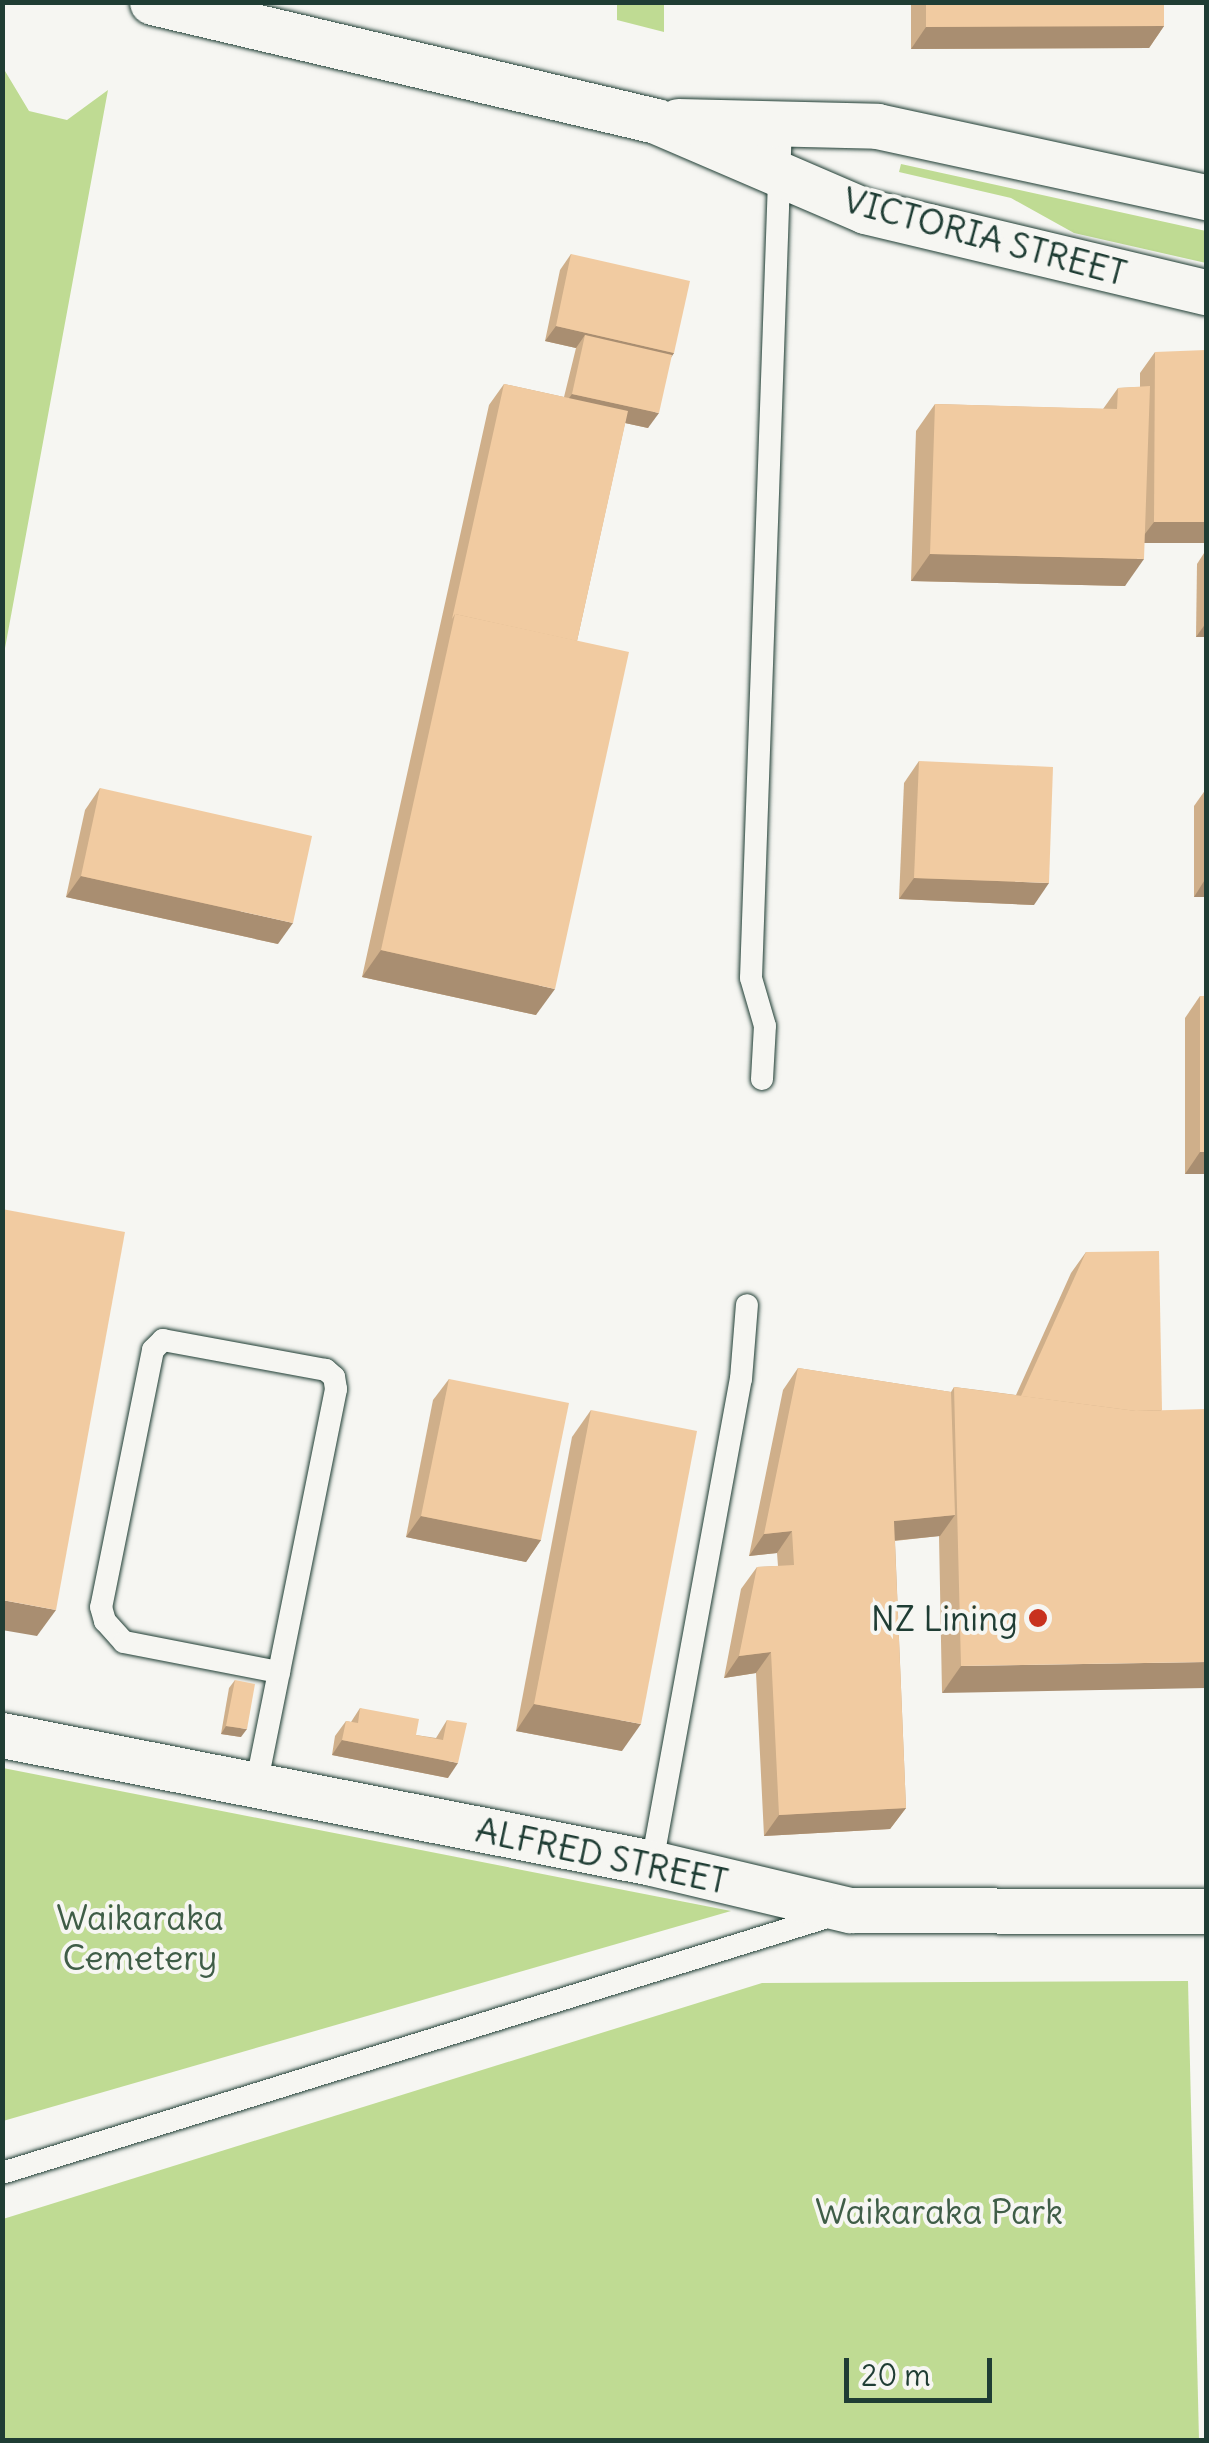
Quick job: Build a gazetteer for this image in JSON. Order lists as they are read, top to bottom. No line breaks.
{"streets":{"street":["VICTORIA STREET","ALFRED STREET"]},"parks":["Waikaraka Cemetery","Waikaraka Park"],"places":["NZ Lining"],"scale_bar":"20 m"}
